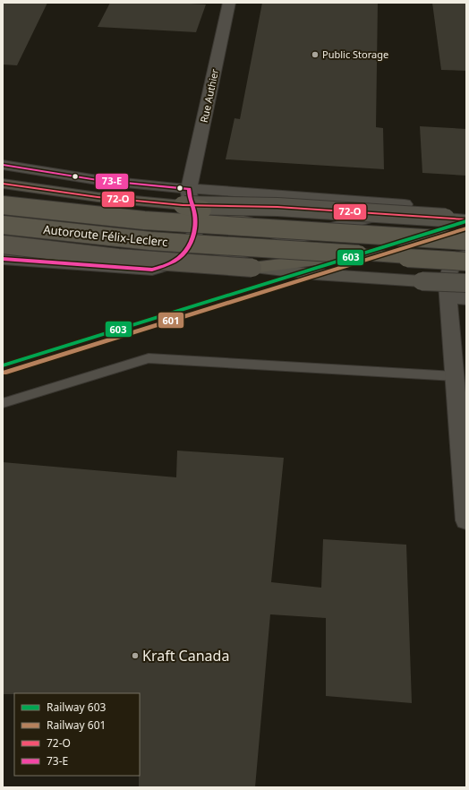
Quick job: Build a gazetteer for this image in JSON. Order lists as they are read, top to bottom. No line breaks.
{"streets":{"highway":["Autoroute Félix-Leclerc"],"street":["Rue Authier"]},"places":["Public Storage","Kraft Canada"],"lines":["transit line 73-E","transit line 72-O","rail line 603","rail line 601"],"legend":["Railway 603","Railway 601","72-O","73-E"]}
